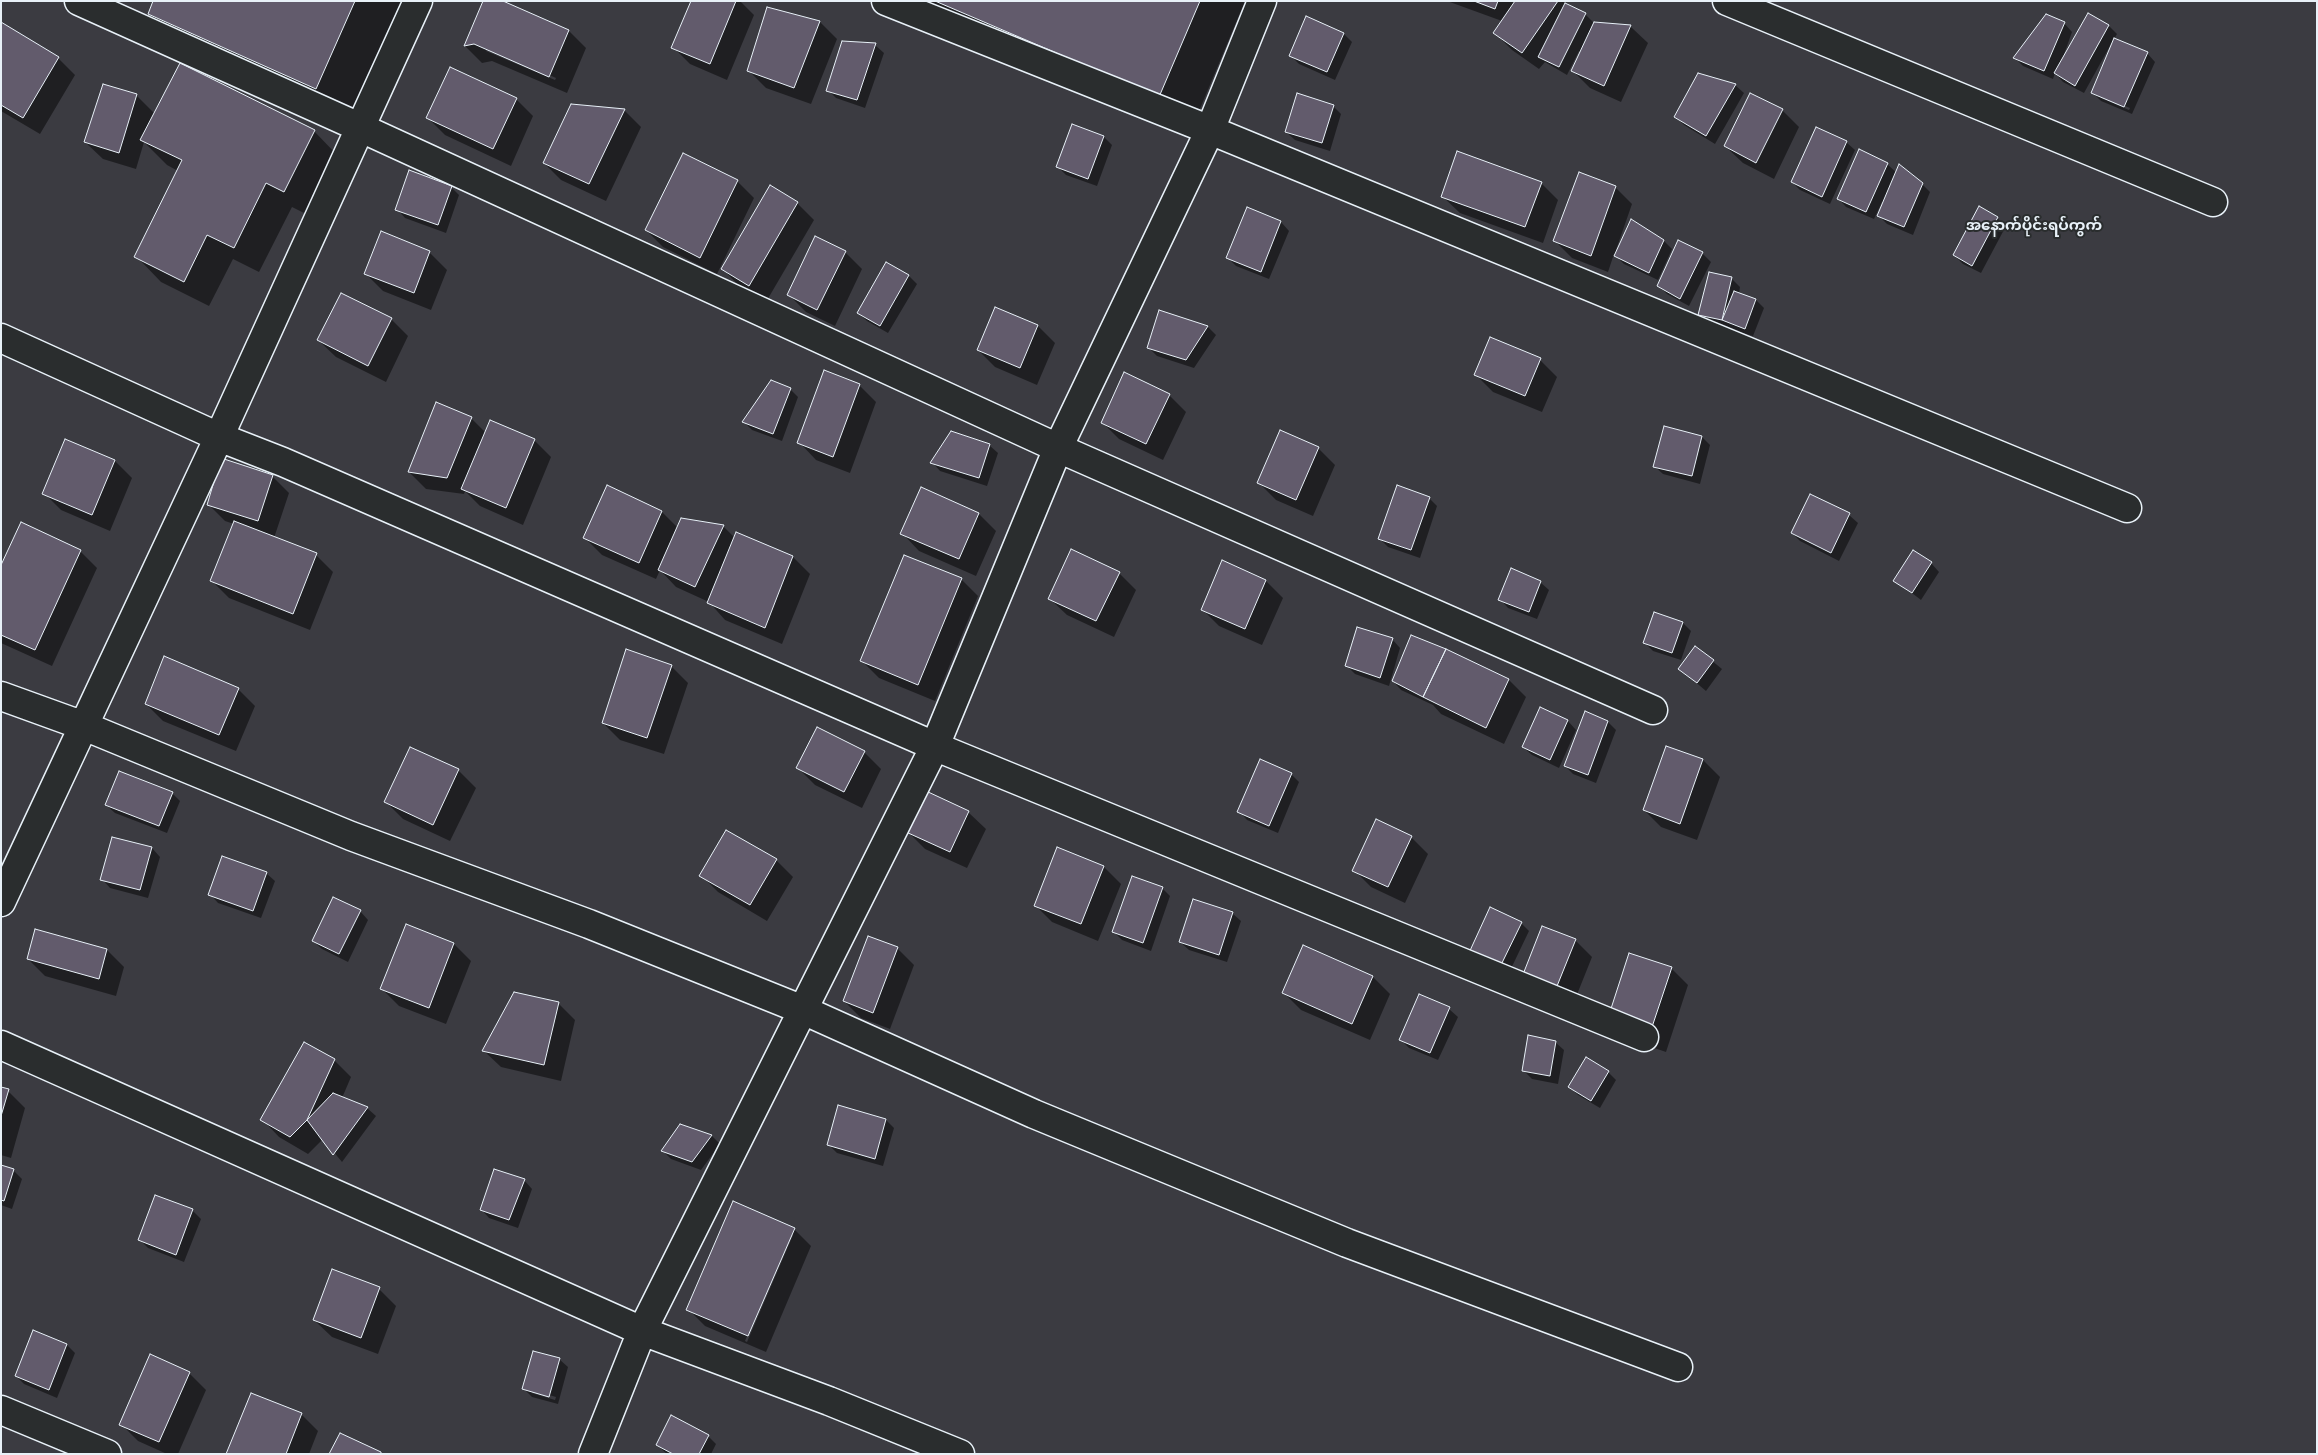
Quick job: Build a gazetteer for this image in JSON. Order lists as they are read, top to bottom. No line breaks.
{"districts":["အနောက်ပိုင်းရပ်ကွက်"]}
